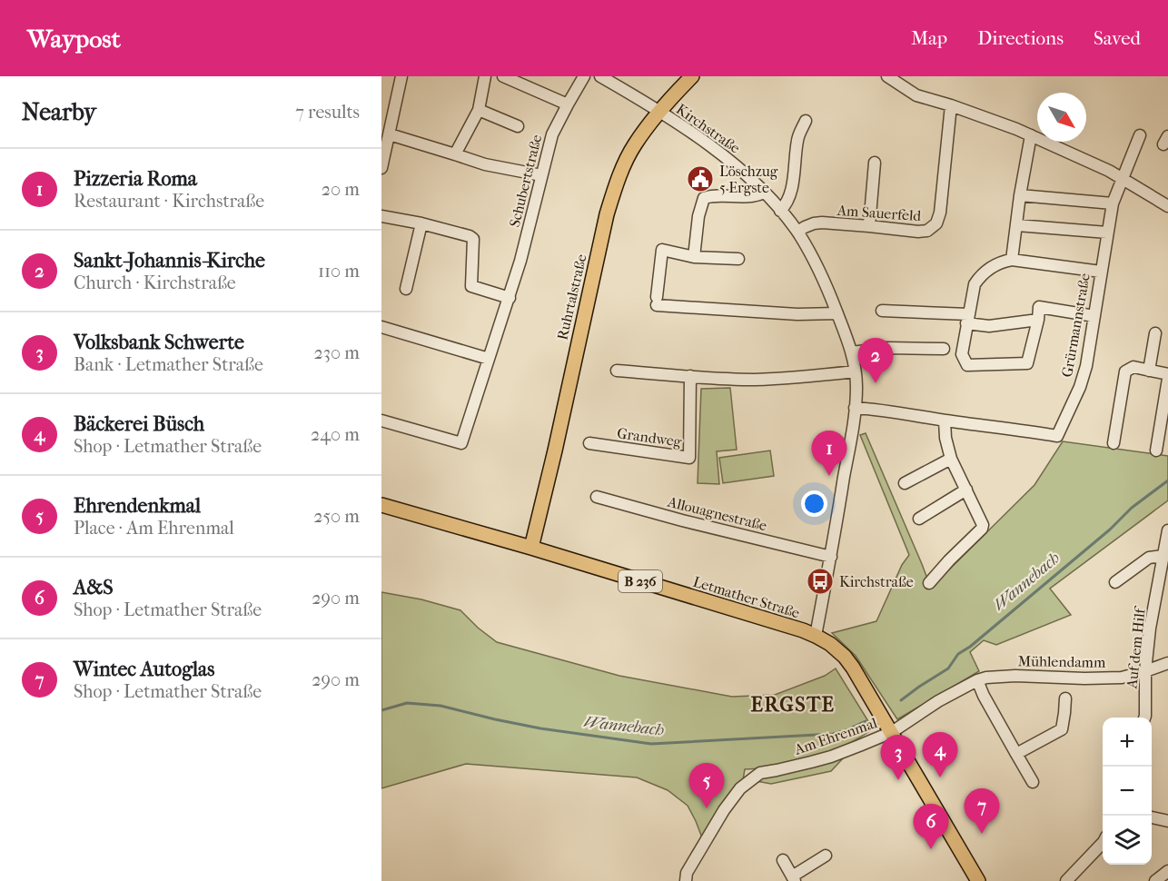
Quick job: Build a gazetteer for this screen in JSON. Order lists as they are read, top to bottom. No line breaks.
{"streets":{"main road":["Ruhrtalstraße","B 236","Letmather Straße"],"street":["Kirchstraße","Schubertstraße","Am Sauerfeld","Grürmannstraße","Grandweg","Allouagnestraße","Auf dem Hilf","Mühlendamm","Am Ehrenmal"]},"crossings":[["Kirchstraße","Am Sauerfeld"],["Kirchstraße","Ruhrtalstraße"],["Kirchstraße","Grürmannstraße"],["Kirchstraße","Allouagnestraße"],["Kirchstraße","Letmather Straße"],["Ruhrtalstraße","Letmather Straße"],["Letmather Straße","Mühlendamm"],["Letmather Straße","Am Ehrenmal"],["Auf dem Hilf","Mühlendamm"],["Mühlendamm","Am Ehrenmal"]],"districts":["ERGSTE"],"water":["Wannebach"],"places":{"public building":["Löschzug 5 Ergste"],"bus stop":["Kirchstraße"]},"north":"bottom right","page":{"header":"Waypost","nav":["Map","Directions","Saved"],"heading":["Nearby","7 results"],"list":[{"mark":"1","name":"Pizzeria Roma","note":"Restaurant · Kirchstraße","value":"20 m"},{"mark":"2","name":"Sankt-Johannis-Kirche","note":"Church · Kirchstraße","value":"110 m"},{"mark":"3","name":"Volksbank Schwerte","note":"Bank · Letmather Straße","value":"230 m"},{"mark":"4","name":"Bäckerei Büsch","note":"Shop · Letmather Straße","value":"240 m"},{"mark":"5","name":"Ehrendenkmal","note":"Place · Am Ehrenmal","value":"250 m"},{"mark":"6","name":"A&S","note":"Shop · Letmather Straße","value":"290 m"},{"mark":"7","name":"Wintec Autoglas","note":"Shop · Letmather Straße","value":"290 m"}],"pins":["2","1","4","3","5","7","6"],"map_buttons":["+","−"]}}
